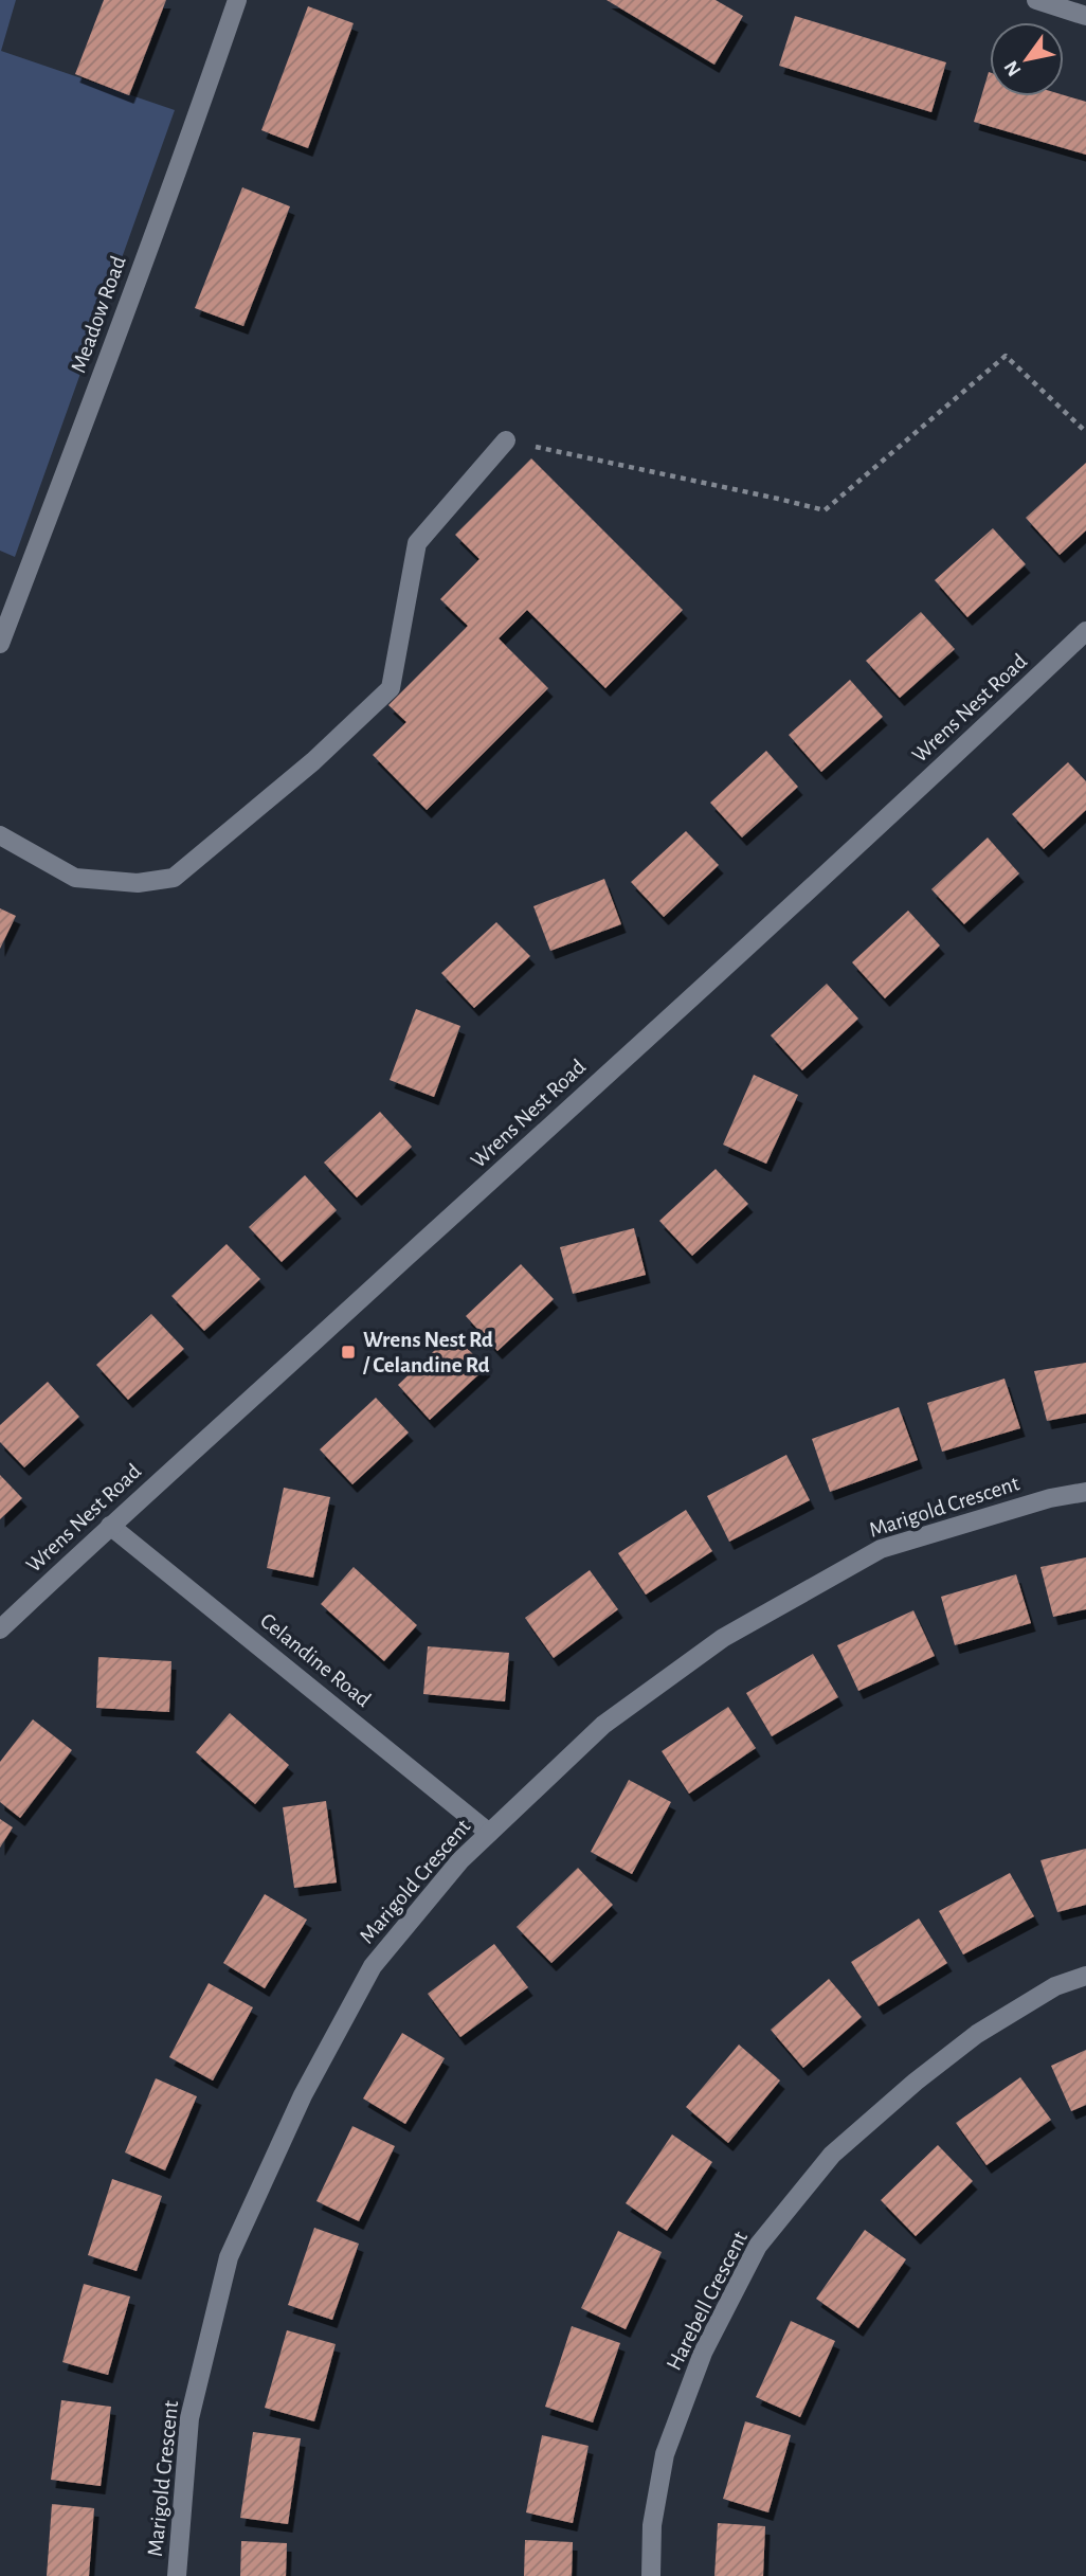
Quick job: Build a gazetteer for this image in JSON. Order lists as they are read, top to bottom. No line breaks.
{"streets":{"street":["Meadow Road","Wrens Nest Road","Marigold Crescent","Celandine Road","Harebell Crescent"]},"crossings":[["Wrens Nest Road","Celandine Road"],["Marigold Crescent","Celandine Road"]],"places":{"transit":["Wrens Nest Rd / Celandine Rd"]},"north":"bottom left"}
